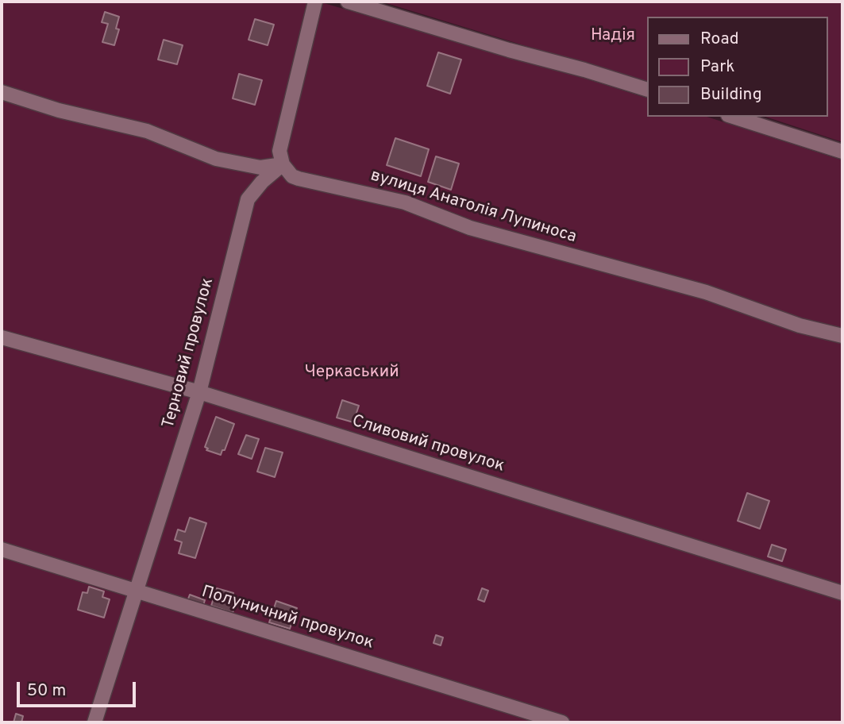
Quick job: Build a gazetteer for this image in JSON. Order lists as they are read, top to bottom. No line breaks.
{"streets":{"street":["вулиця Анатолія Лупиноса","Терновий провулок","Сливовий провулок","Полуничний провулок"]},"crossings":[["вулиця Анатолія Лупиноса","Терновий провулок"],["Терновий провулок","Сливовий провулок"],["Терновий провулок","Полуничний провулок"]],"parks":["Надія","Черкаський"],"legend":["Road","Park","Building"],"scale_bar":"50 m"}
